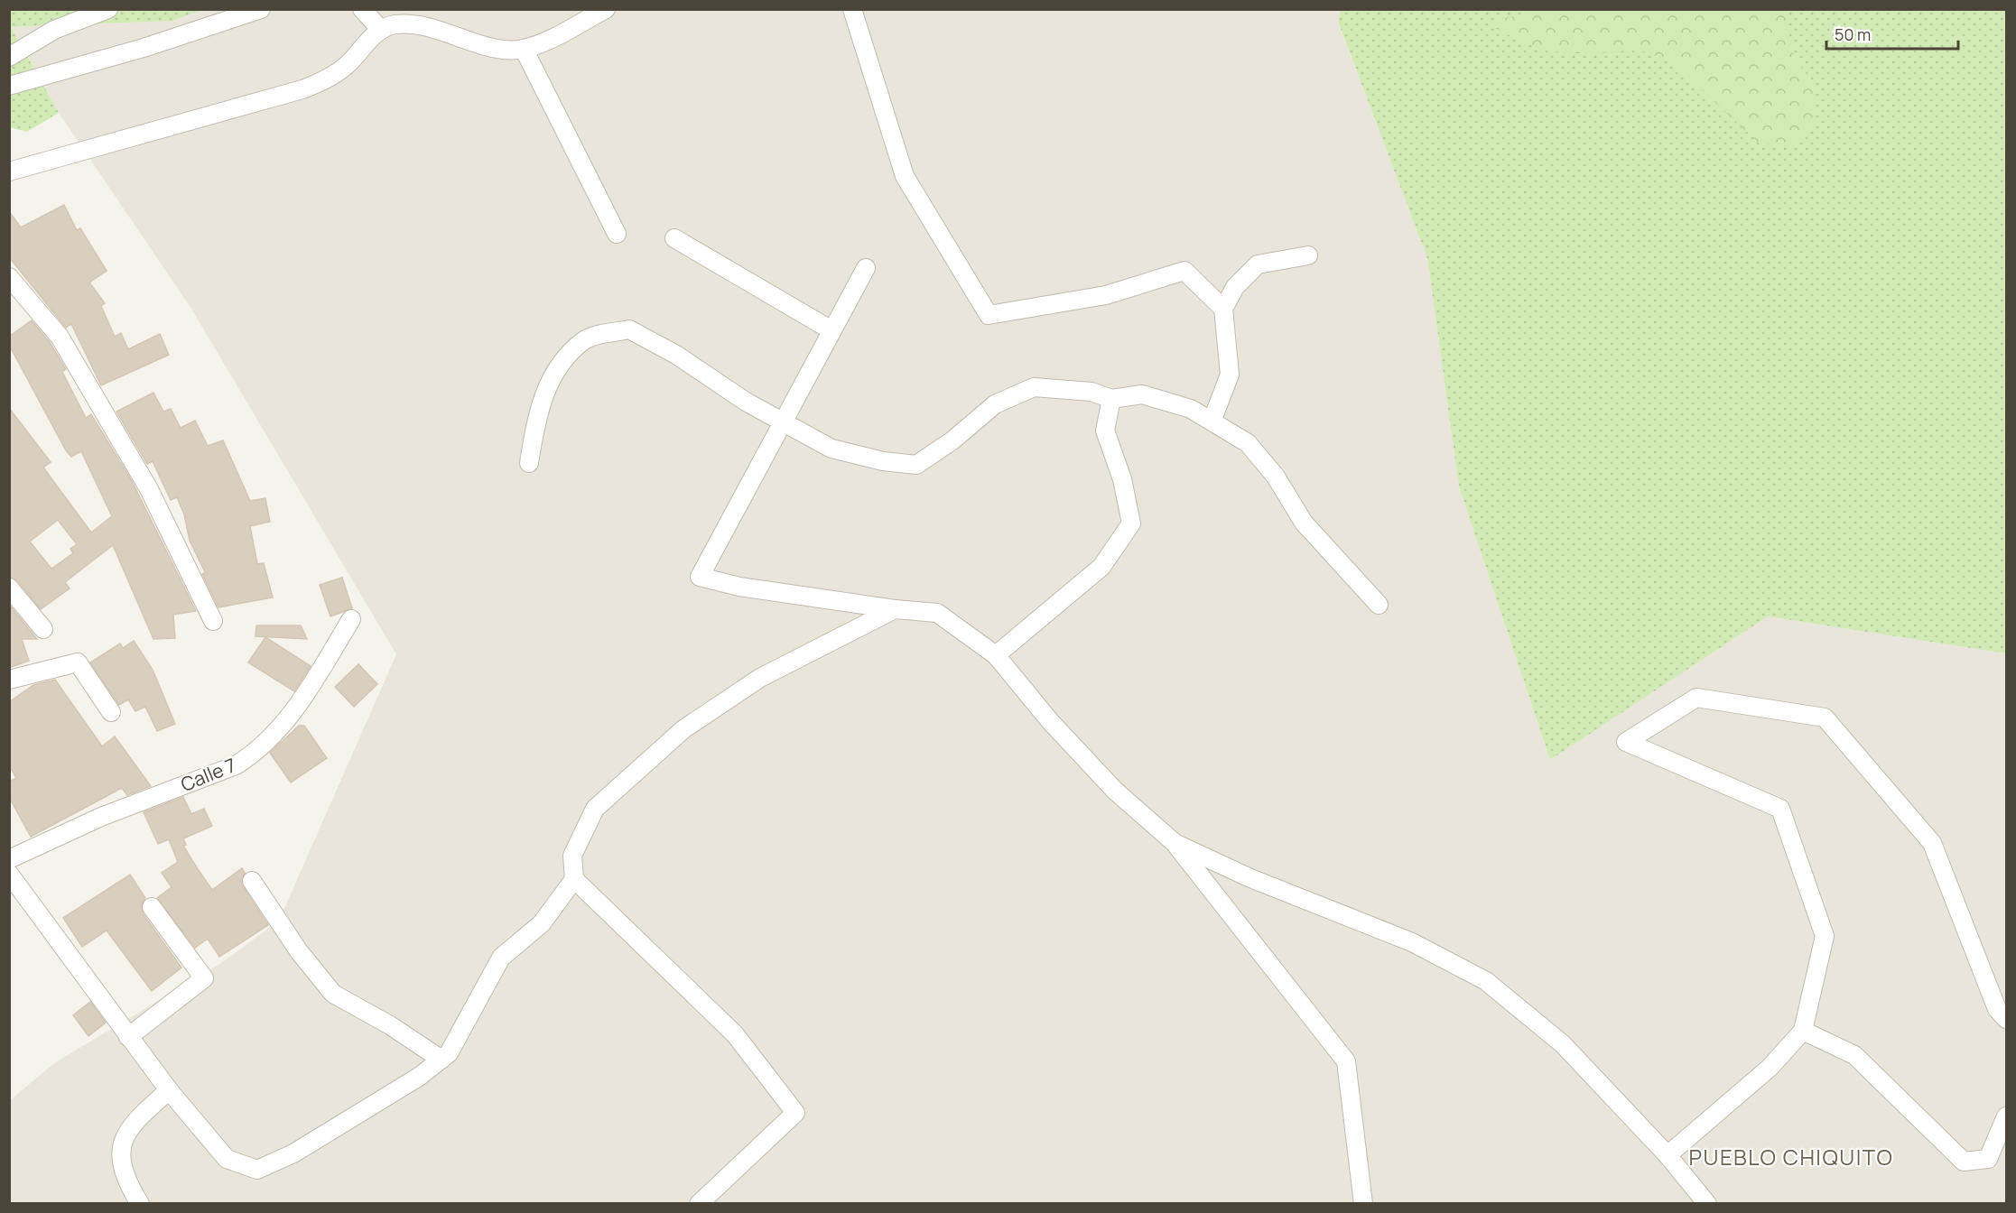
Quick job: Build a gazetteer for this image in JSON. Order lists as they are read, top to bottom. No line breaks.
{"streets":{"street":["Calle 7"]},"districts":["PUEBLO CHIQUITO"],"scale_bar":"50 m"}
